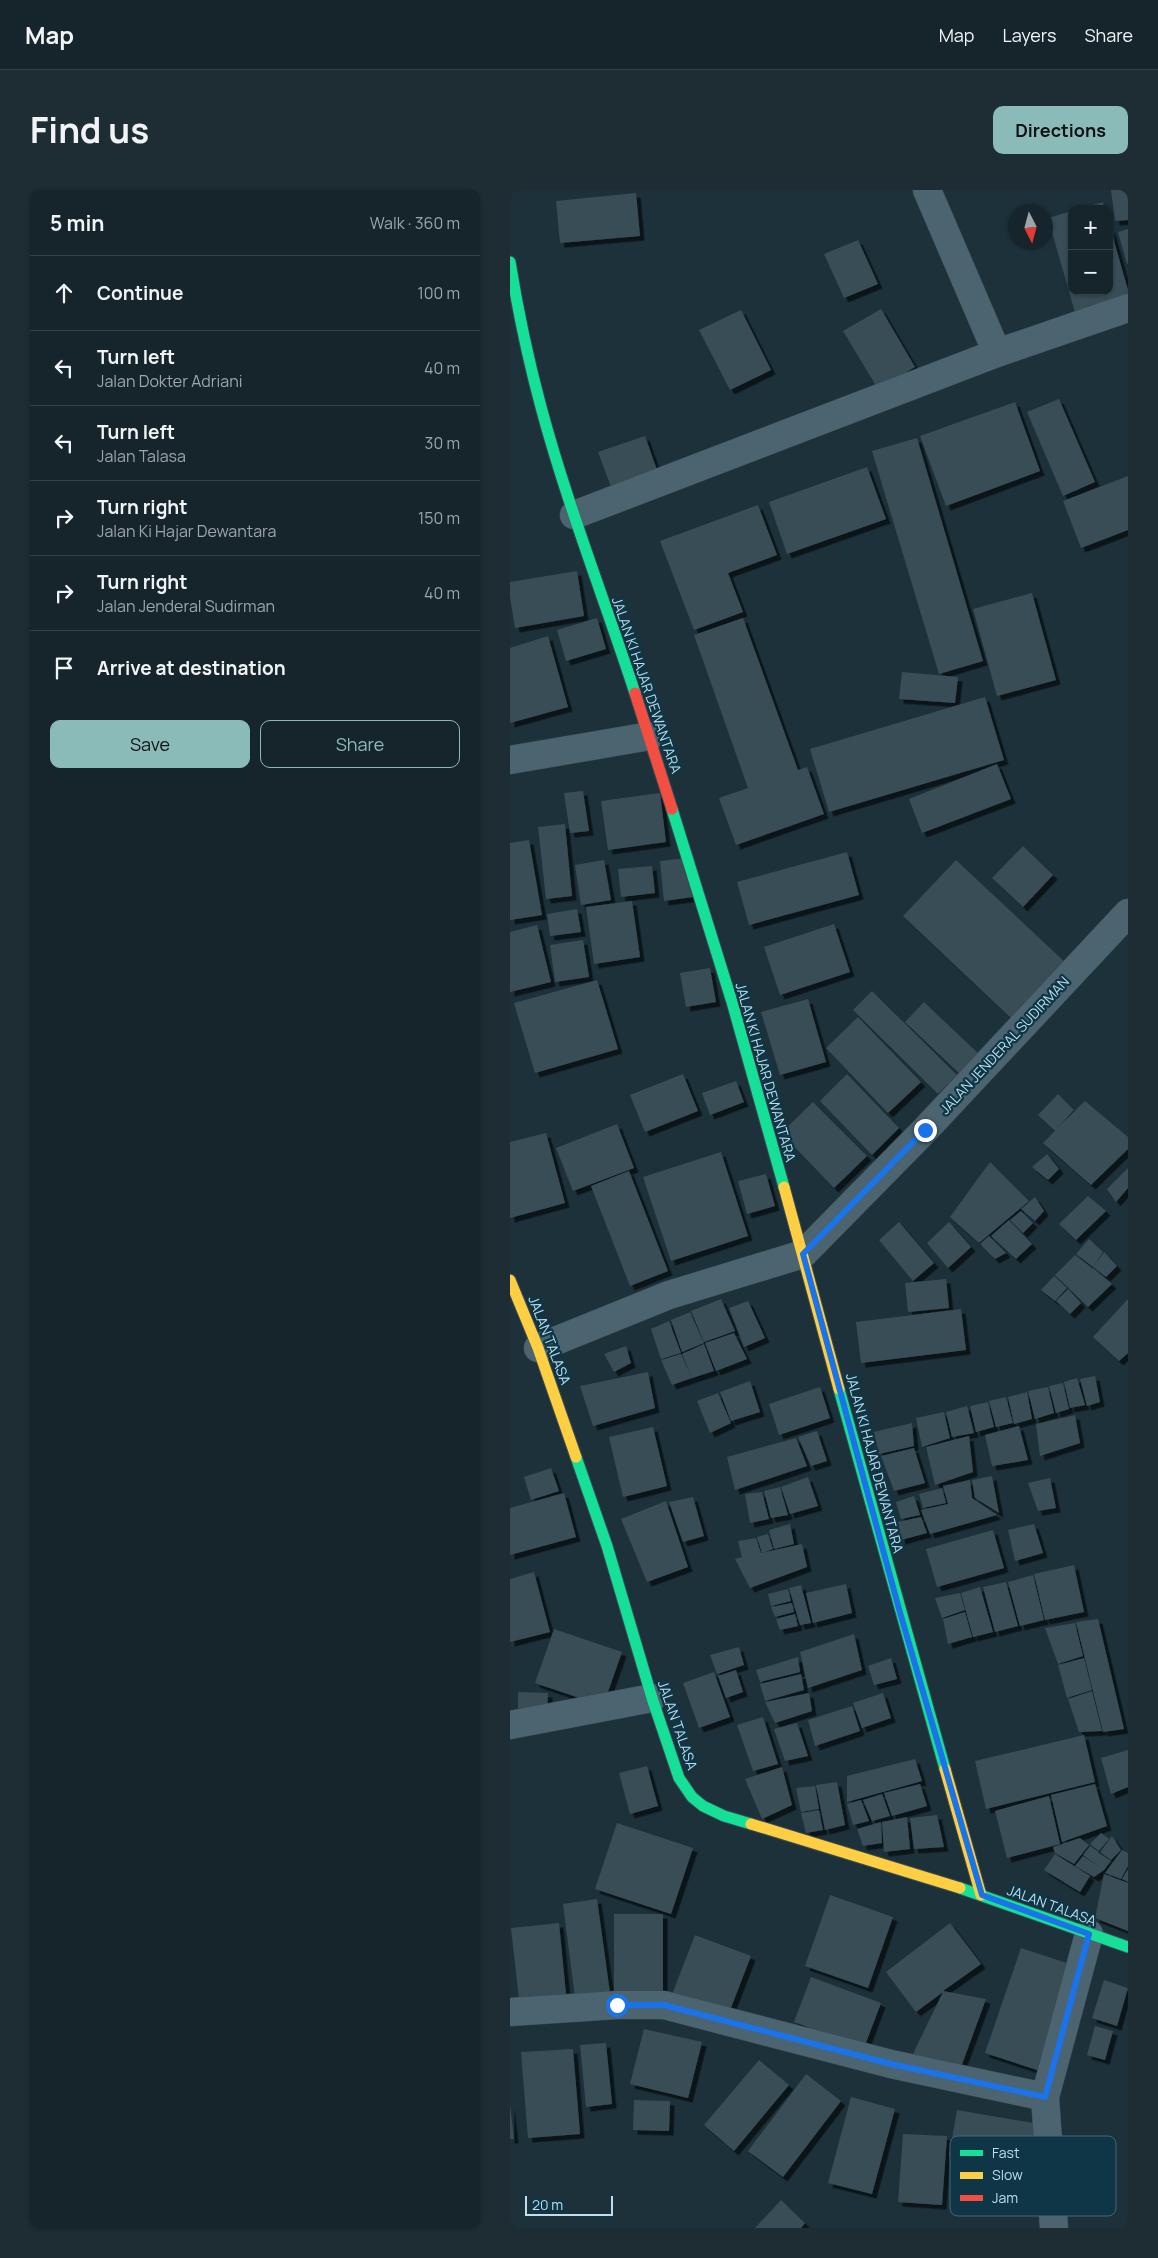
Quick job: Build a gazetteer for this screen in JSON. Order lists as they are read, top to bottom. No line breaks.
{"streets":{"street":["JALAN KI HAJAR DEWANTARA","JALAN JENDERAL SUDIRMAN","JALAN TALASA"]},"crossings":[["JALAN KI HAJAR DEWANTARA","JALAN JENDERAL SUDIRMAN"],["JALAN KI HAJAR DEWANTARA","JALAN TALASA"],["JALAN JENDERAL SUDIRMAN","JALAN TALASA"]],"legend":["Fast","Slow","Jam"],"scale_bar":"20 m","north":"bottom","page":{"header":"Map","nav":["Map","Layers","Share"],"title":"Find us","buttons":["Directions",["Save","Share"]],"heading":["5 min","Walk · 360 m"],"map_buttons":["+","−"],"list":[["Continue","100 m"],["Turn left","Jalan Dokter Adriani","40 m"],["Turn left","Jalan Talasa","30 m"],["Turn right","Jalan Ki Hajar Dewantara","150 m"],["Turn right","Jalan Jenderal Sudirman","40 m"],"Arrive at destination"],"scale":"20 m"}}
